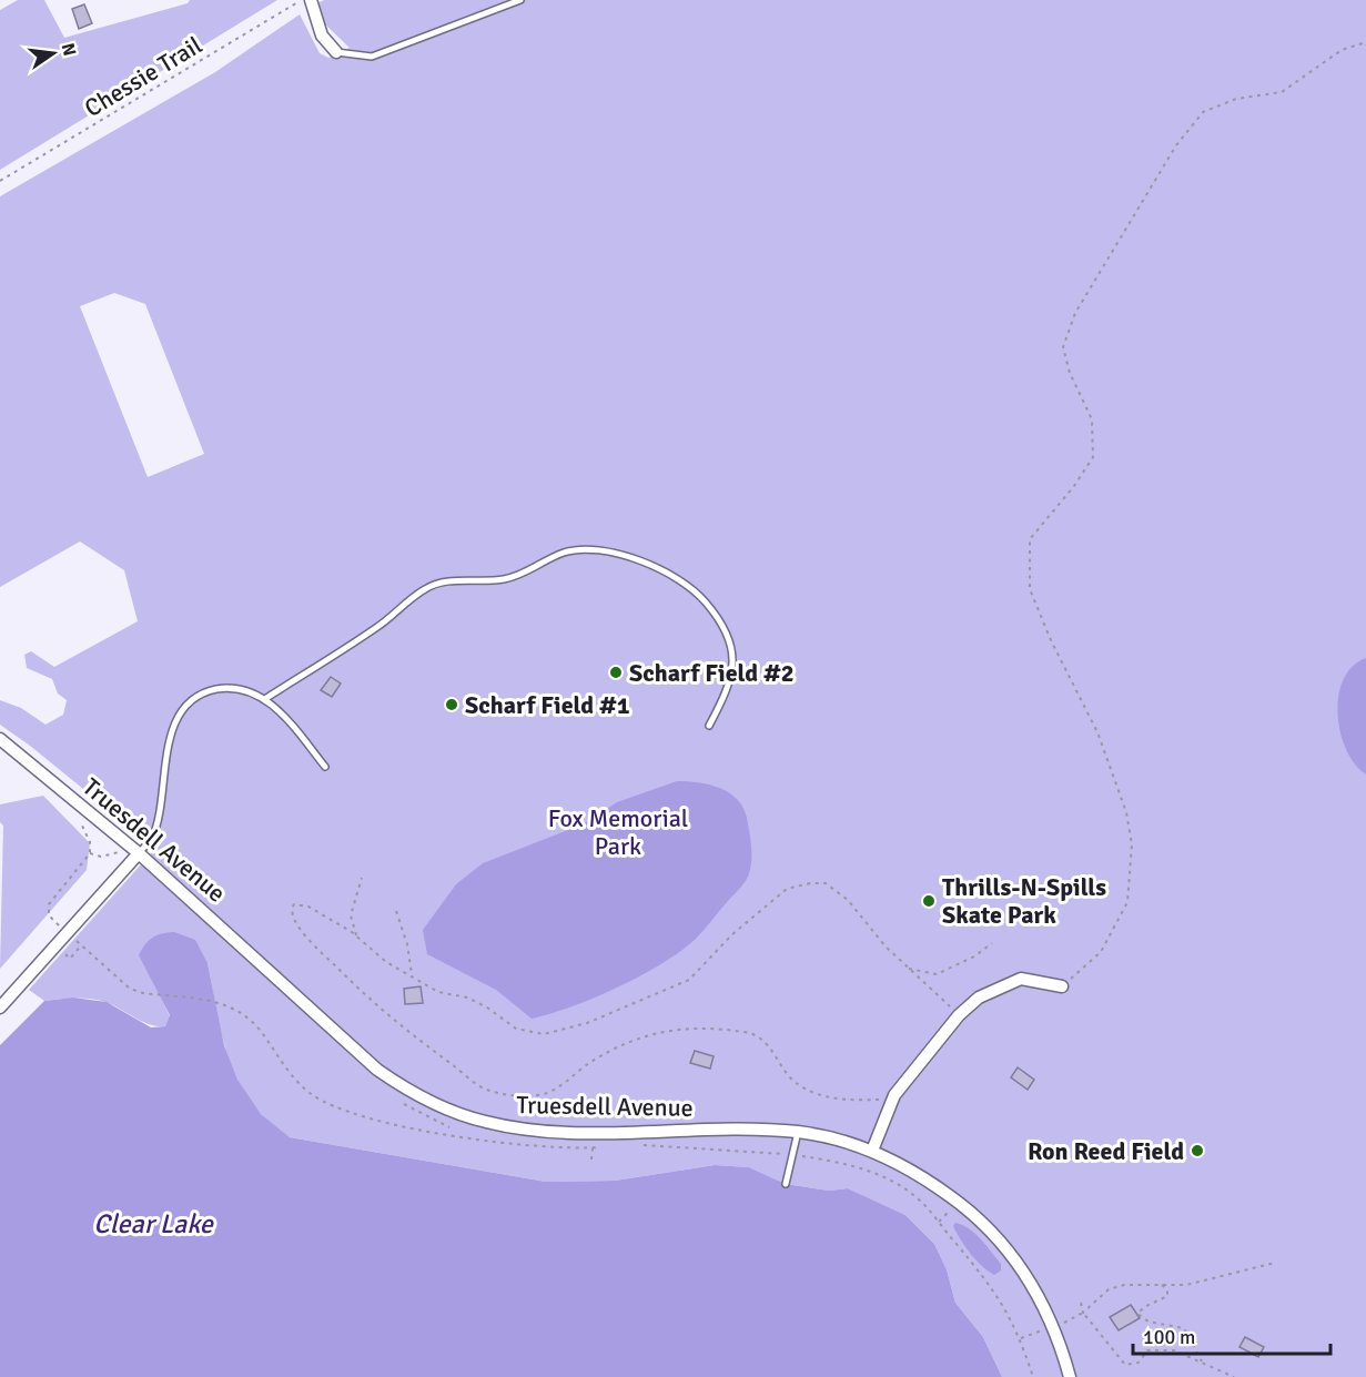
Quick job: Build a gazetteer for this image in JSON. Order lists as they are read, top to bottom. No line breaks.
{"streets":{"street":["Truesdell Avenue"],"path":["Chessie Trail"]},"water":["Clear Lake"],"parks":["Fox Memorial Park"],"places":["Scharf Field #2","Scharf Field #1","Thrills-N-Spills Skate Park","Ron Reed Field"],"scale_bar":"100 m","north":"right"}
